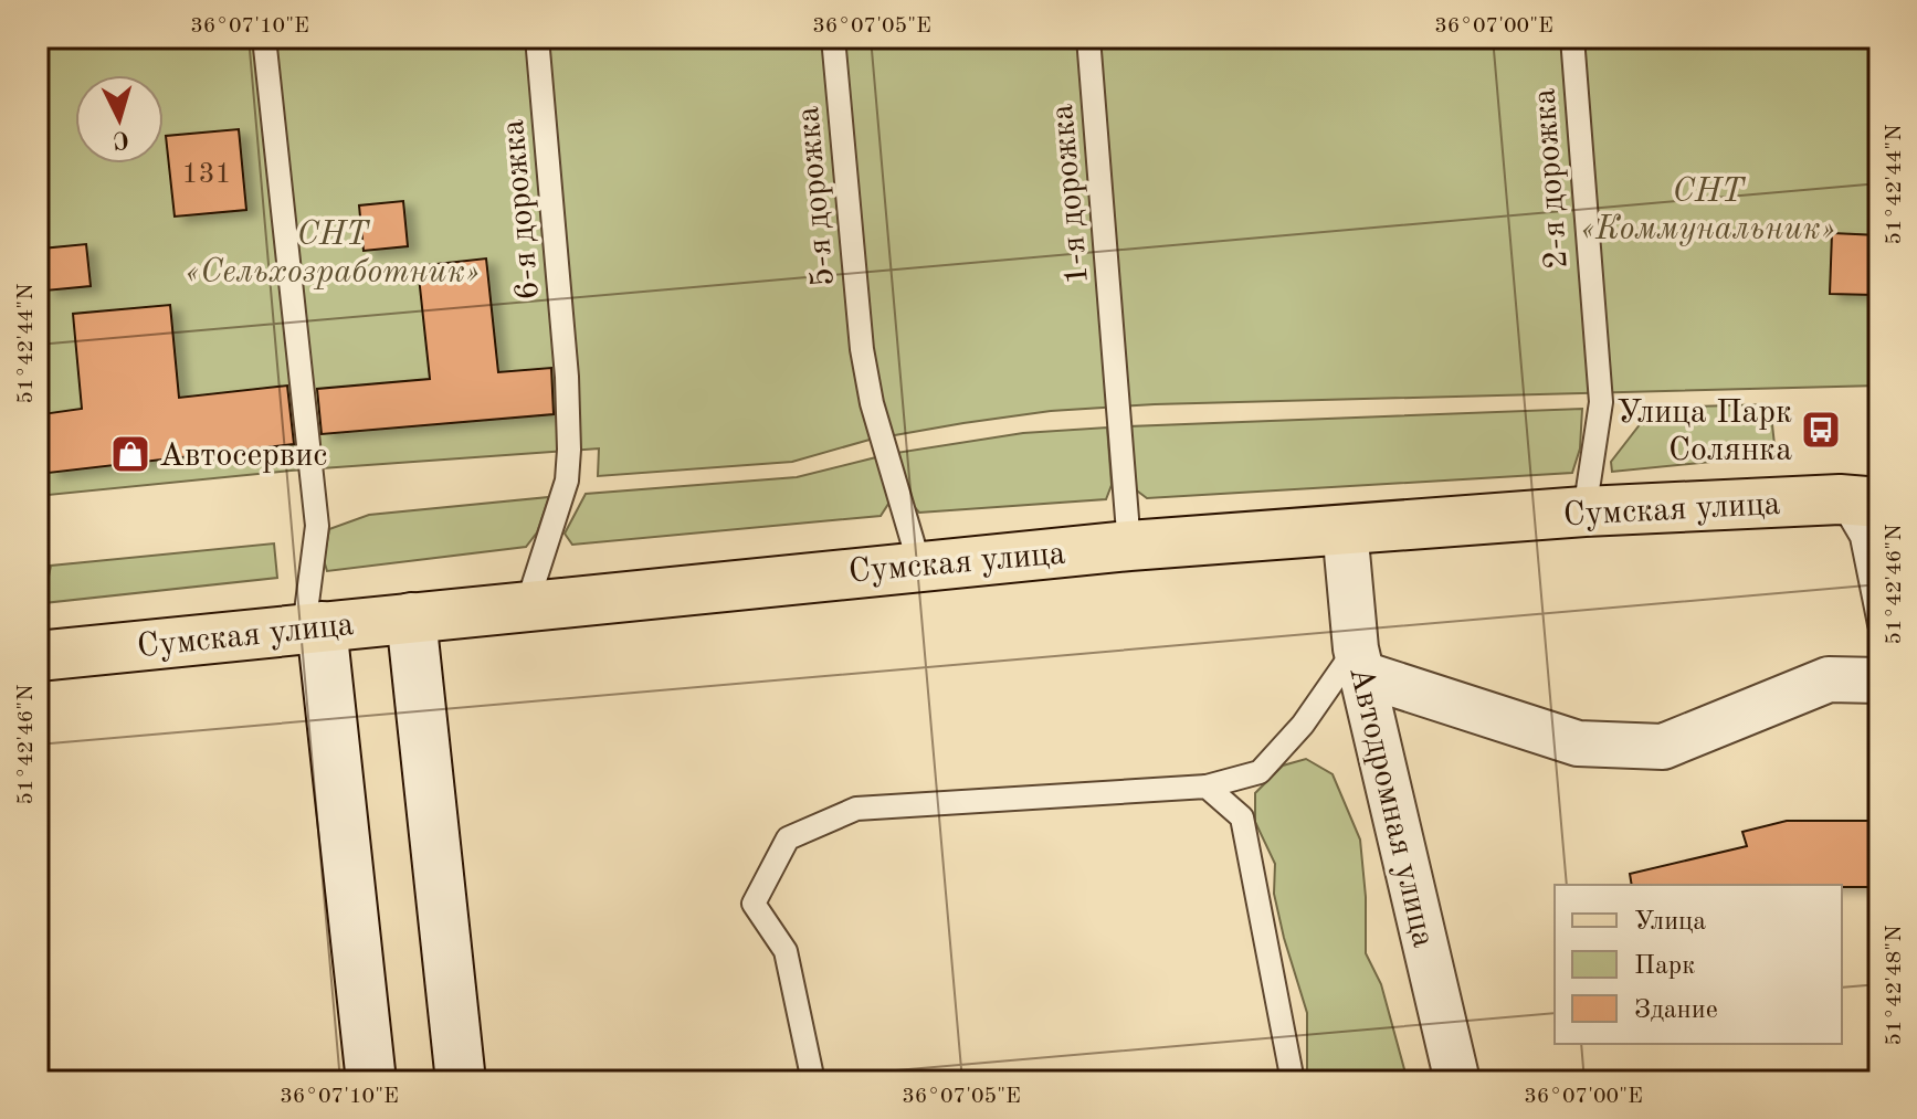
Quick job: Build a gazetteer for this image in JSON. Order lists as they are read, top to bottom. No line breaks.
{"streets":{"main road":["Сумская улица"],"street":["Автодромная улица"],"lane":["2-я дорожка","1-я дорожка","5-я дорожка","6-я дорожка"]},"crossings":[["2-я дорожка","Сумская улица"],["1-я дорожка","Сумская улица"],["5-я дорожка","Сумская улица"],["6-я дорожка","Сумская улица"],["Сумская улица","Автодромная улица"]],"parks":["СНТ «Коммунальник»","СНТ «Сельхозработник»"],"places":{"bus stop":["Улица Парк Солянка"],"shop":["Автосервис"]},"house_numbers":["131"],"legend":["Улица","Парк","Здание"],"north":"bottom","coordinates":["36°07'10\"E","36°07'05\"E","36°07'00\"E","51°42'44\"N","51°42'46\"N","51°42'48\"N"]}
